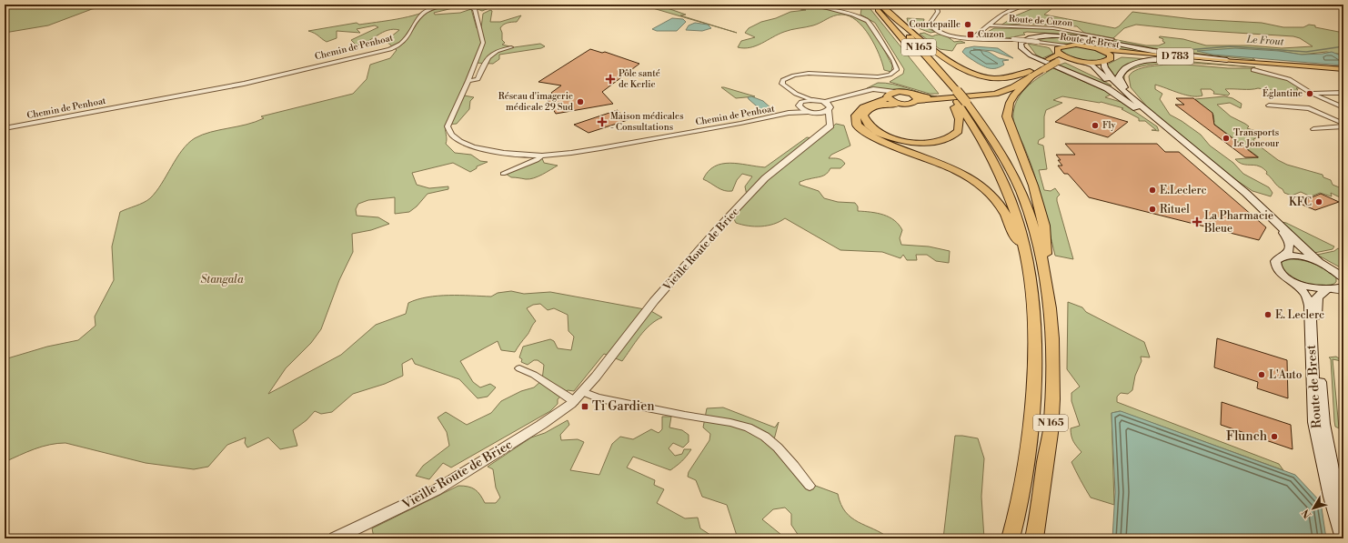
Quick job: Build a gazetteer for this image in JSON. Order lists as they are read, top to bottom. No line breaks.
{"streets":{"highway":["N 165"],"main road":["Route de Brest","D 783"],"street":["Route de Cuzon","Chemin de Penhoat","Vieille Route de Briec"]},"crossings":[["Route de Cuzon","Route de Brest"]],"water":["Le Frout"],"parks":["Stangala"],"places":{"other":["Courtepaille","Églantine","Réseau d'imagerie médicale 29 Sud","Fly","Transports Le Joncour","E.Leclerc","KFC","Rituel","E. Leclerc","L'Auto","Flunch"],"transit":["Cuzon","Ti Gardien"],"health":["Pôle santé de Kerlic","Maison médicales - Consultations","La Pharmacie Bleue"]},"north":"bottom left"}
